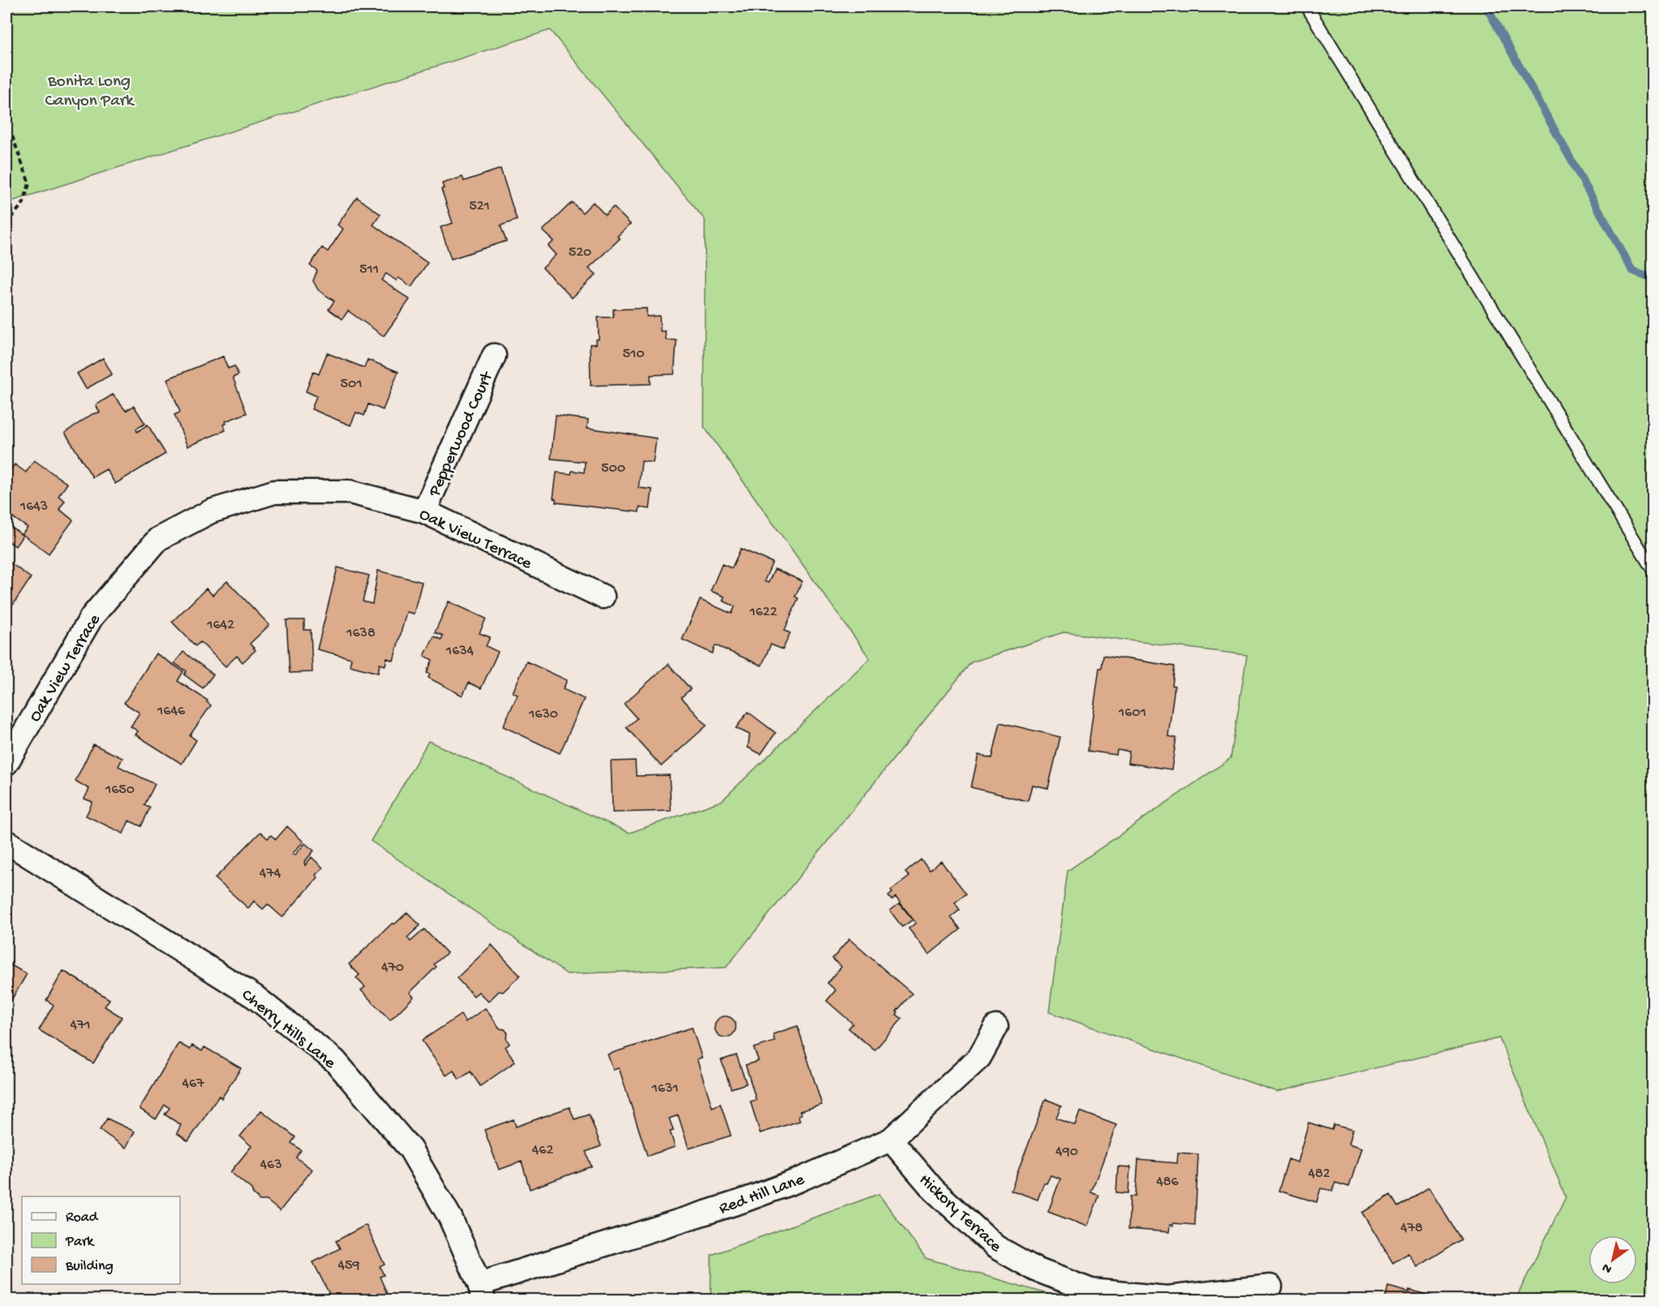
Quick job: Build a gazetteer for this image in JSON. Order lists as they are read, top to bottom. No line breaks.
{"streets":{"street":["Pepperwood Court","Oak View Terrace","Cherry Hills Lane","Red Hill Lane","Hickory Terrace"]},"crossings":[["Pepperwood Court","Oak View Terrace"],["Cherry Hills Lane","Red Hill Lane"],["Red Hill Lane","Hickory Terrace"]],"parks":["Bonita Long Canyon Park"],"house_numbers":["521","520","511","510","501","500","1643","1622","1642","1638","1634","1646","1601","1630","1650","474","470","471","467","1631","462","490","463","482","486","478","459"],"legend":["Road","Park","Building"],"north":"bottom left"}
